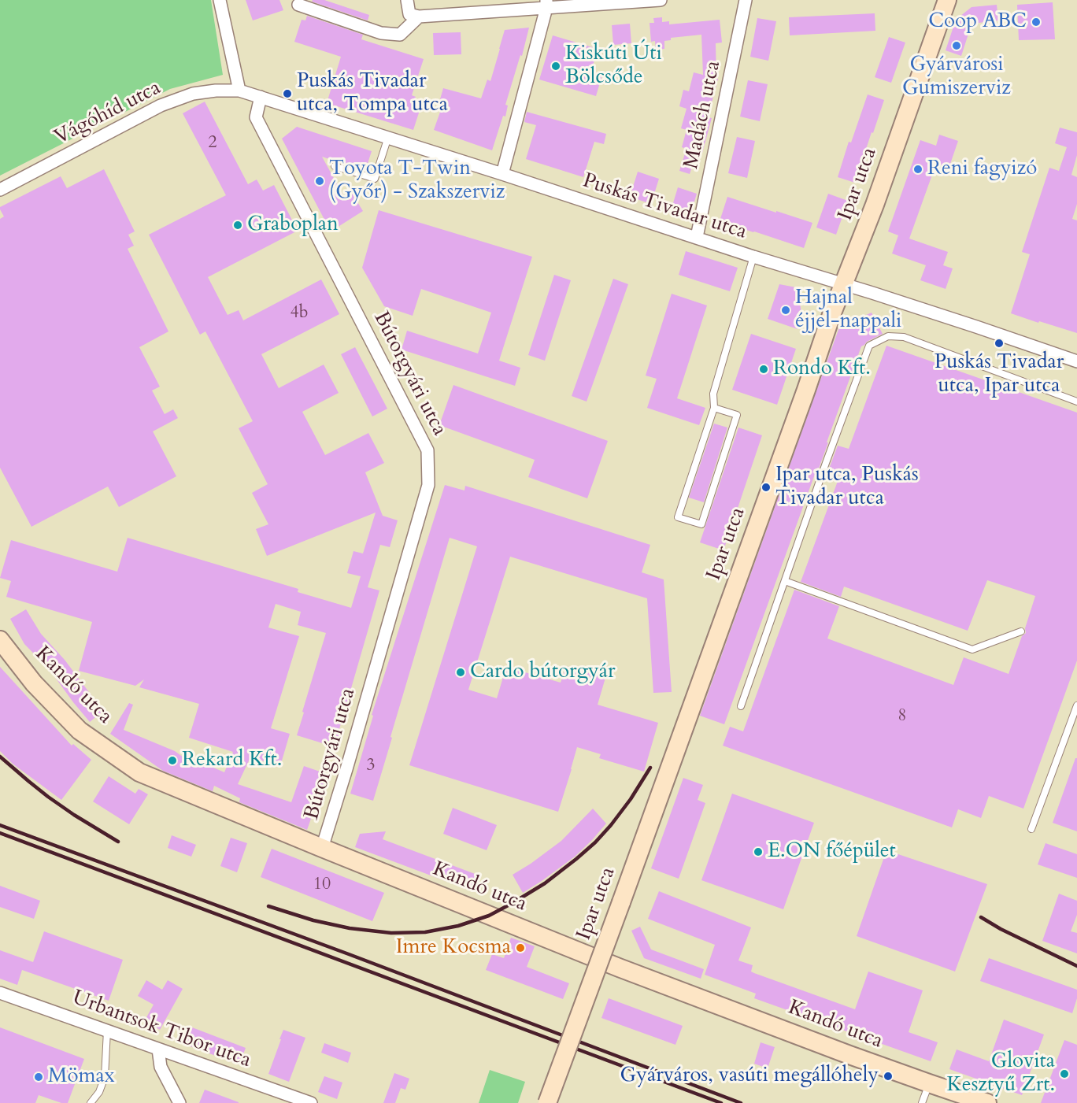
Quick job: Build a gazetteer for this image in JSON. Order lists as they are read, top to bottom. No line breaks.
{"streets":{"street":["Vágóhíd utca","Madách utca","Ipar utca","Puskás Tivadar utca","Bútorgyári utca","Kandó utca","Urbantsok Tibor utca"]},"crossings":[["Vágóhíd utca","Puskás Tivadar utca"],["Madách utca","Puskás Tivadar utca"],["Ipar utca","Puskás Tivadar utca"],["Puskás Tivadar utca","Bútorgyári utca"],["Bútorgyári utca","Kandó utca"]],"places":["Coop ABC","Gyárvárosi Gumiszerviz","Kiskúti Úti Bölcsőde","Puskás Tivadar utca, Tompa utca","Reni fagyizó","Toyota T-Twin (Győr) - Szakszerviz","Graboplan","Hajnal éjjel-nappali","Puskás Tivadar utca, Ipar utca","Rondo Kft.","Ipar utca, Puskás Tivadar utca","Cardo bútorgyár","Rekard Kft.","E.ON főépület","Imre Kocsma","Glovita Kesztyű Zrt.","Gyárváros, vasúti megállóhely","Mömax"],"house_numbers":["2","4b","8","3","10"]}
